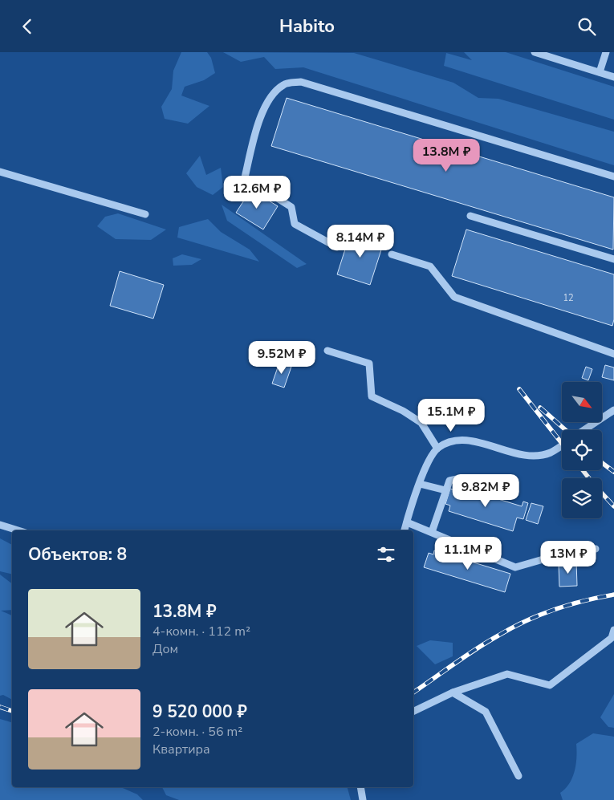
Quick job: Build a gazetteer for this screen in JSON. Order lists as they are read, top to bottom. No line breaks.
{"house_numbers":["12"],"north":"bottom right","page":{"header":"Habito","price":["13.8M ₽","12.6M ₽","8.14M ₽","9.52M ₽","15.1M ₽","9.82M ₽","11.1M ₽","13M ₽"],"heading":"Объектов: 8","list":[{"name":"13.8M ₽","note":"4-комн. · 112 m² · Дом"},{"name":"9 520 000 ₽","note":"2-комн. · 56 m² · Квартира"}]}}
